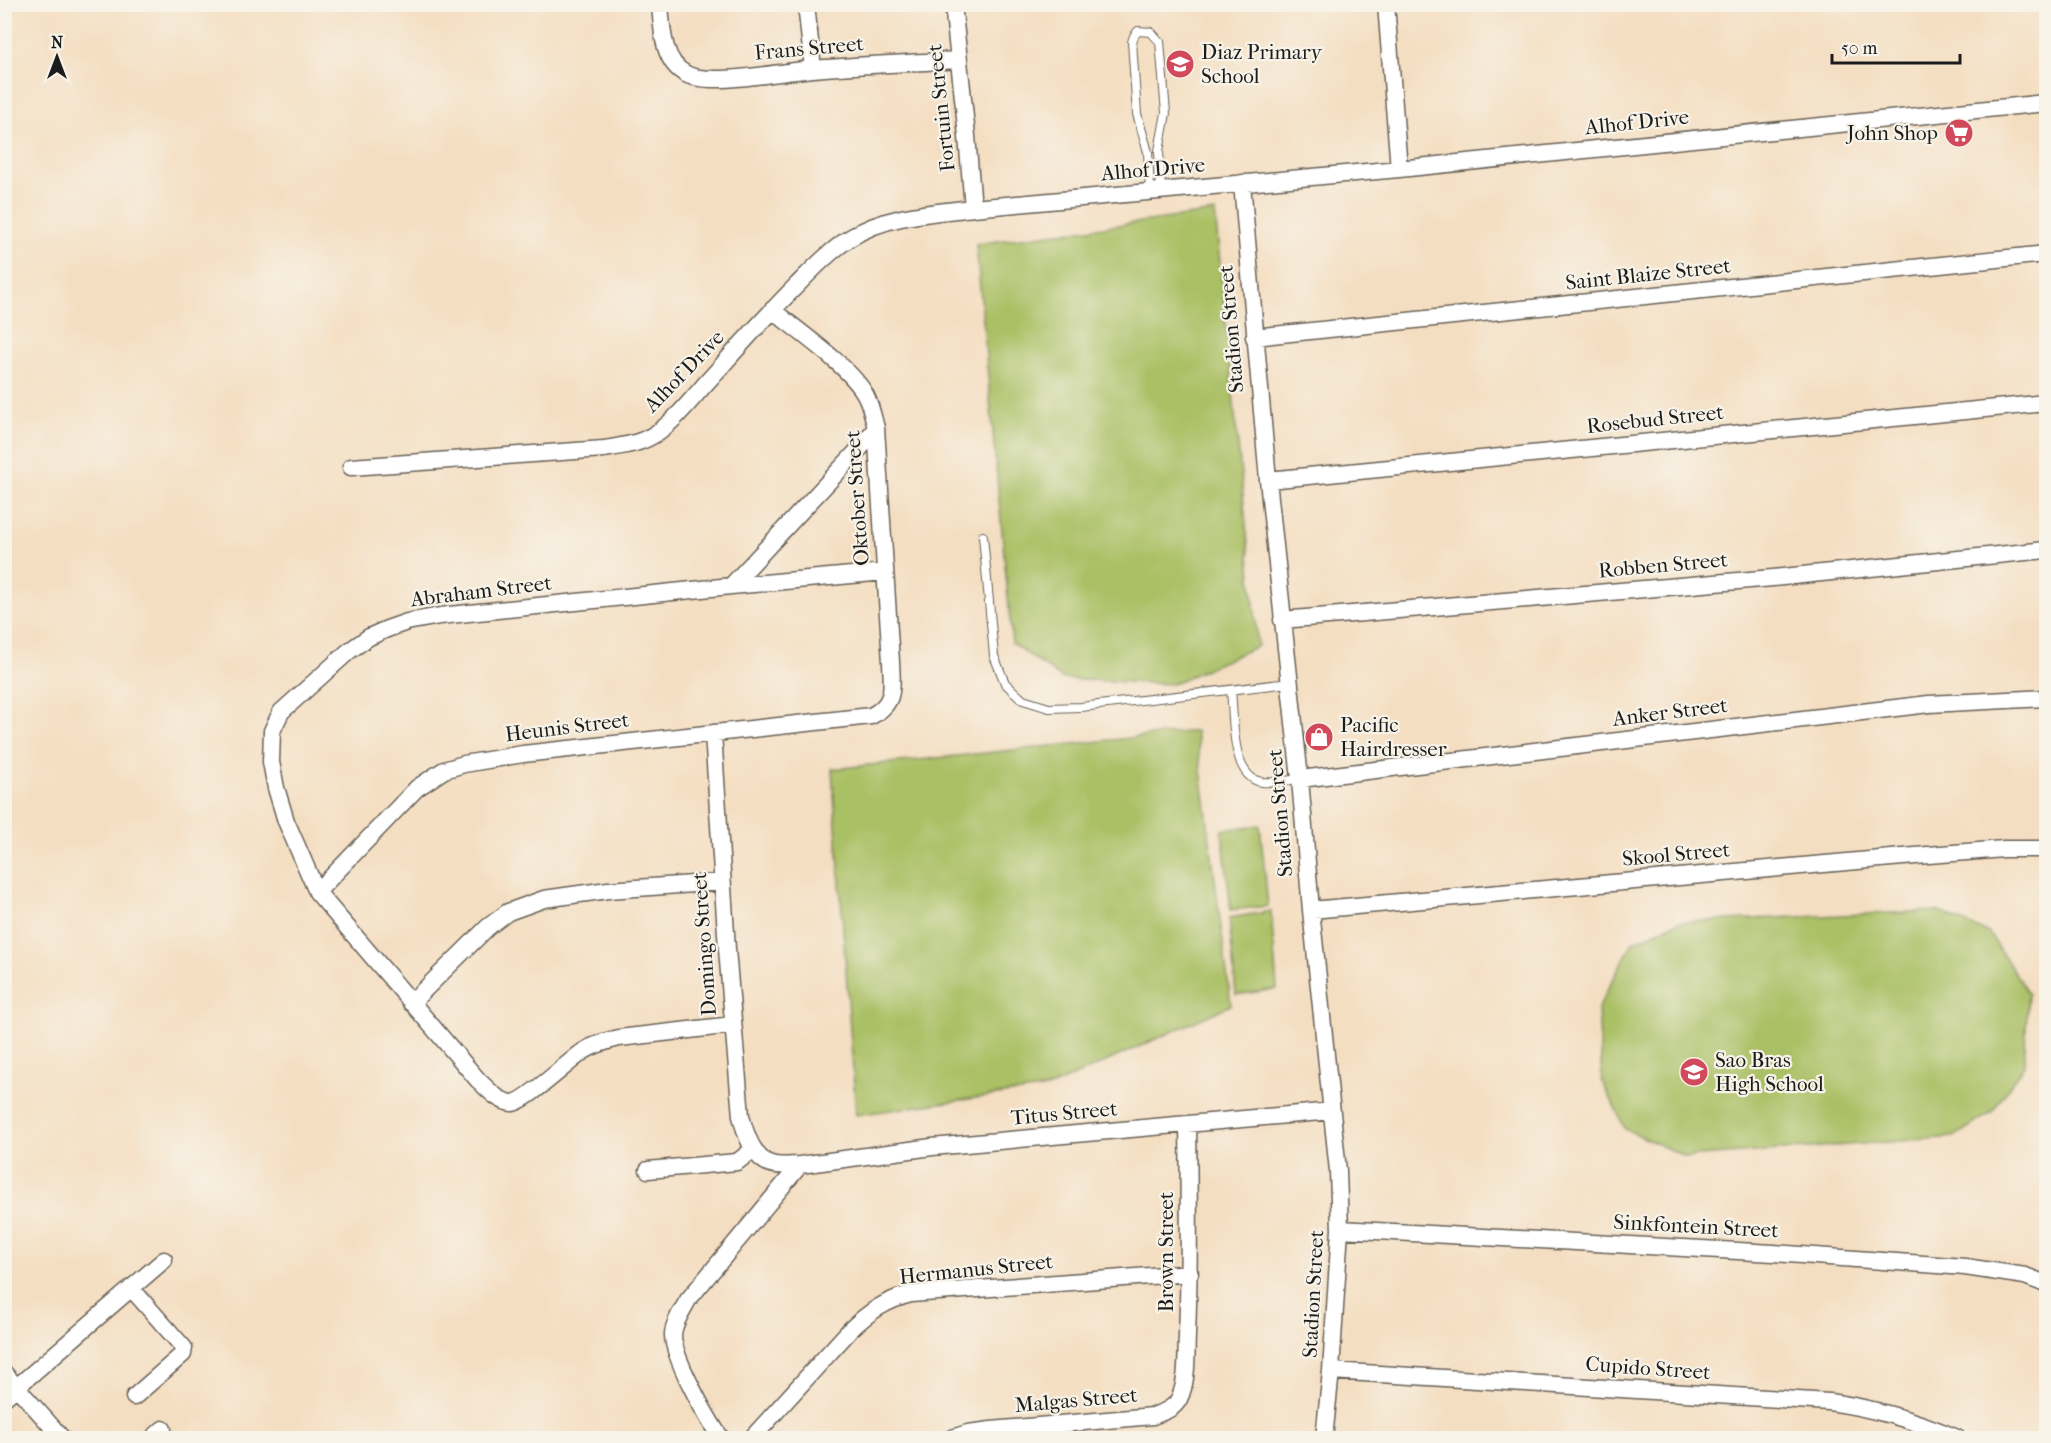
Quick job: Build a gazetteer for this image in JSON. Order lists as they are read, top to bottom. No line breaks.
{"streets":{"street":["Frans Street","Fortuin Street","Alhof Drive","Saint Blaize Street","Stadion Street","Rosebud Street","Oktober Street","Robben Street","Abraham Street","Anker Street","Heunis Street","Skool Street","Domingo Street","Titus Street","Sinkfontein Street","Brown Street","Hermanus Street","Cupido Street","Malgas Street"]},"crossings":[["Frans Street","Fortuin Street"],["Fortuin Street","Alhof Drive"],["Alhof Drive","Stadion Street"],["Alhof Drive","Oktober Street"],["Saint Blaize Street","Stadion Street"],["Stadion Street","Rosebud Street"],["Stadion Street","Robben Street"],["Stadion Street","Anker Street"],["Stadion Street","Skool Street"],["Stadion Street","Titus Street"],["Stadion Street","Sinkfontein Street"],["Stadion Street","Cupido Street"],["Oktober Street","Abraham Street"],["Oktober Street","Heunis Street"],["Abraham Street","Heunis Street"],["Abraham Street","Domingo Street"],["Heunis Street","Domingo Street"],["Domingo Street","Titus Street"],["Titus Street","Brown Street"],["Brown Street","Hermanus Street"],["Brown Street","Malgas Street"]],"places":{"school or university":["Diaz Primary School","Sao Bras High School"],"supermarket":["John Shop"],"shop":["Pacific Hairdresser"]},"scale_bar":"50 m","north":"top"}
